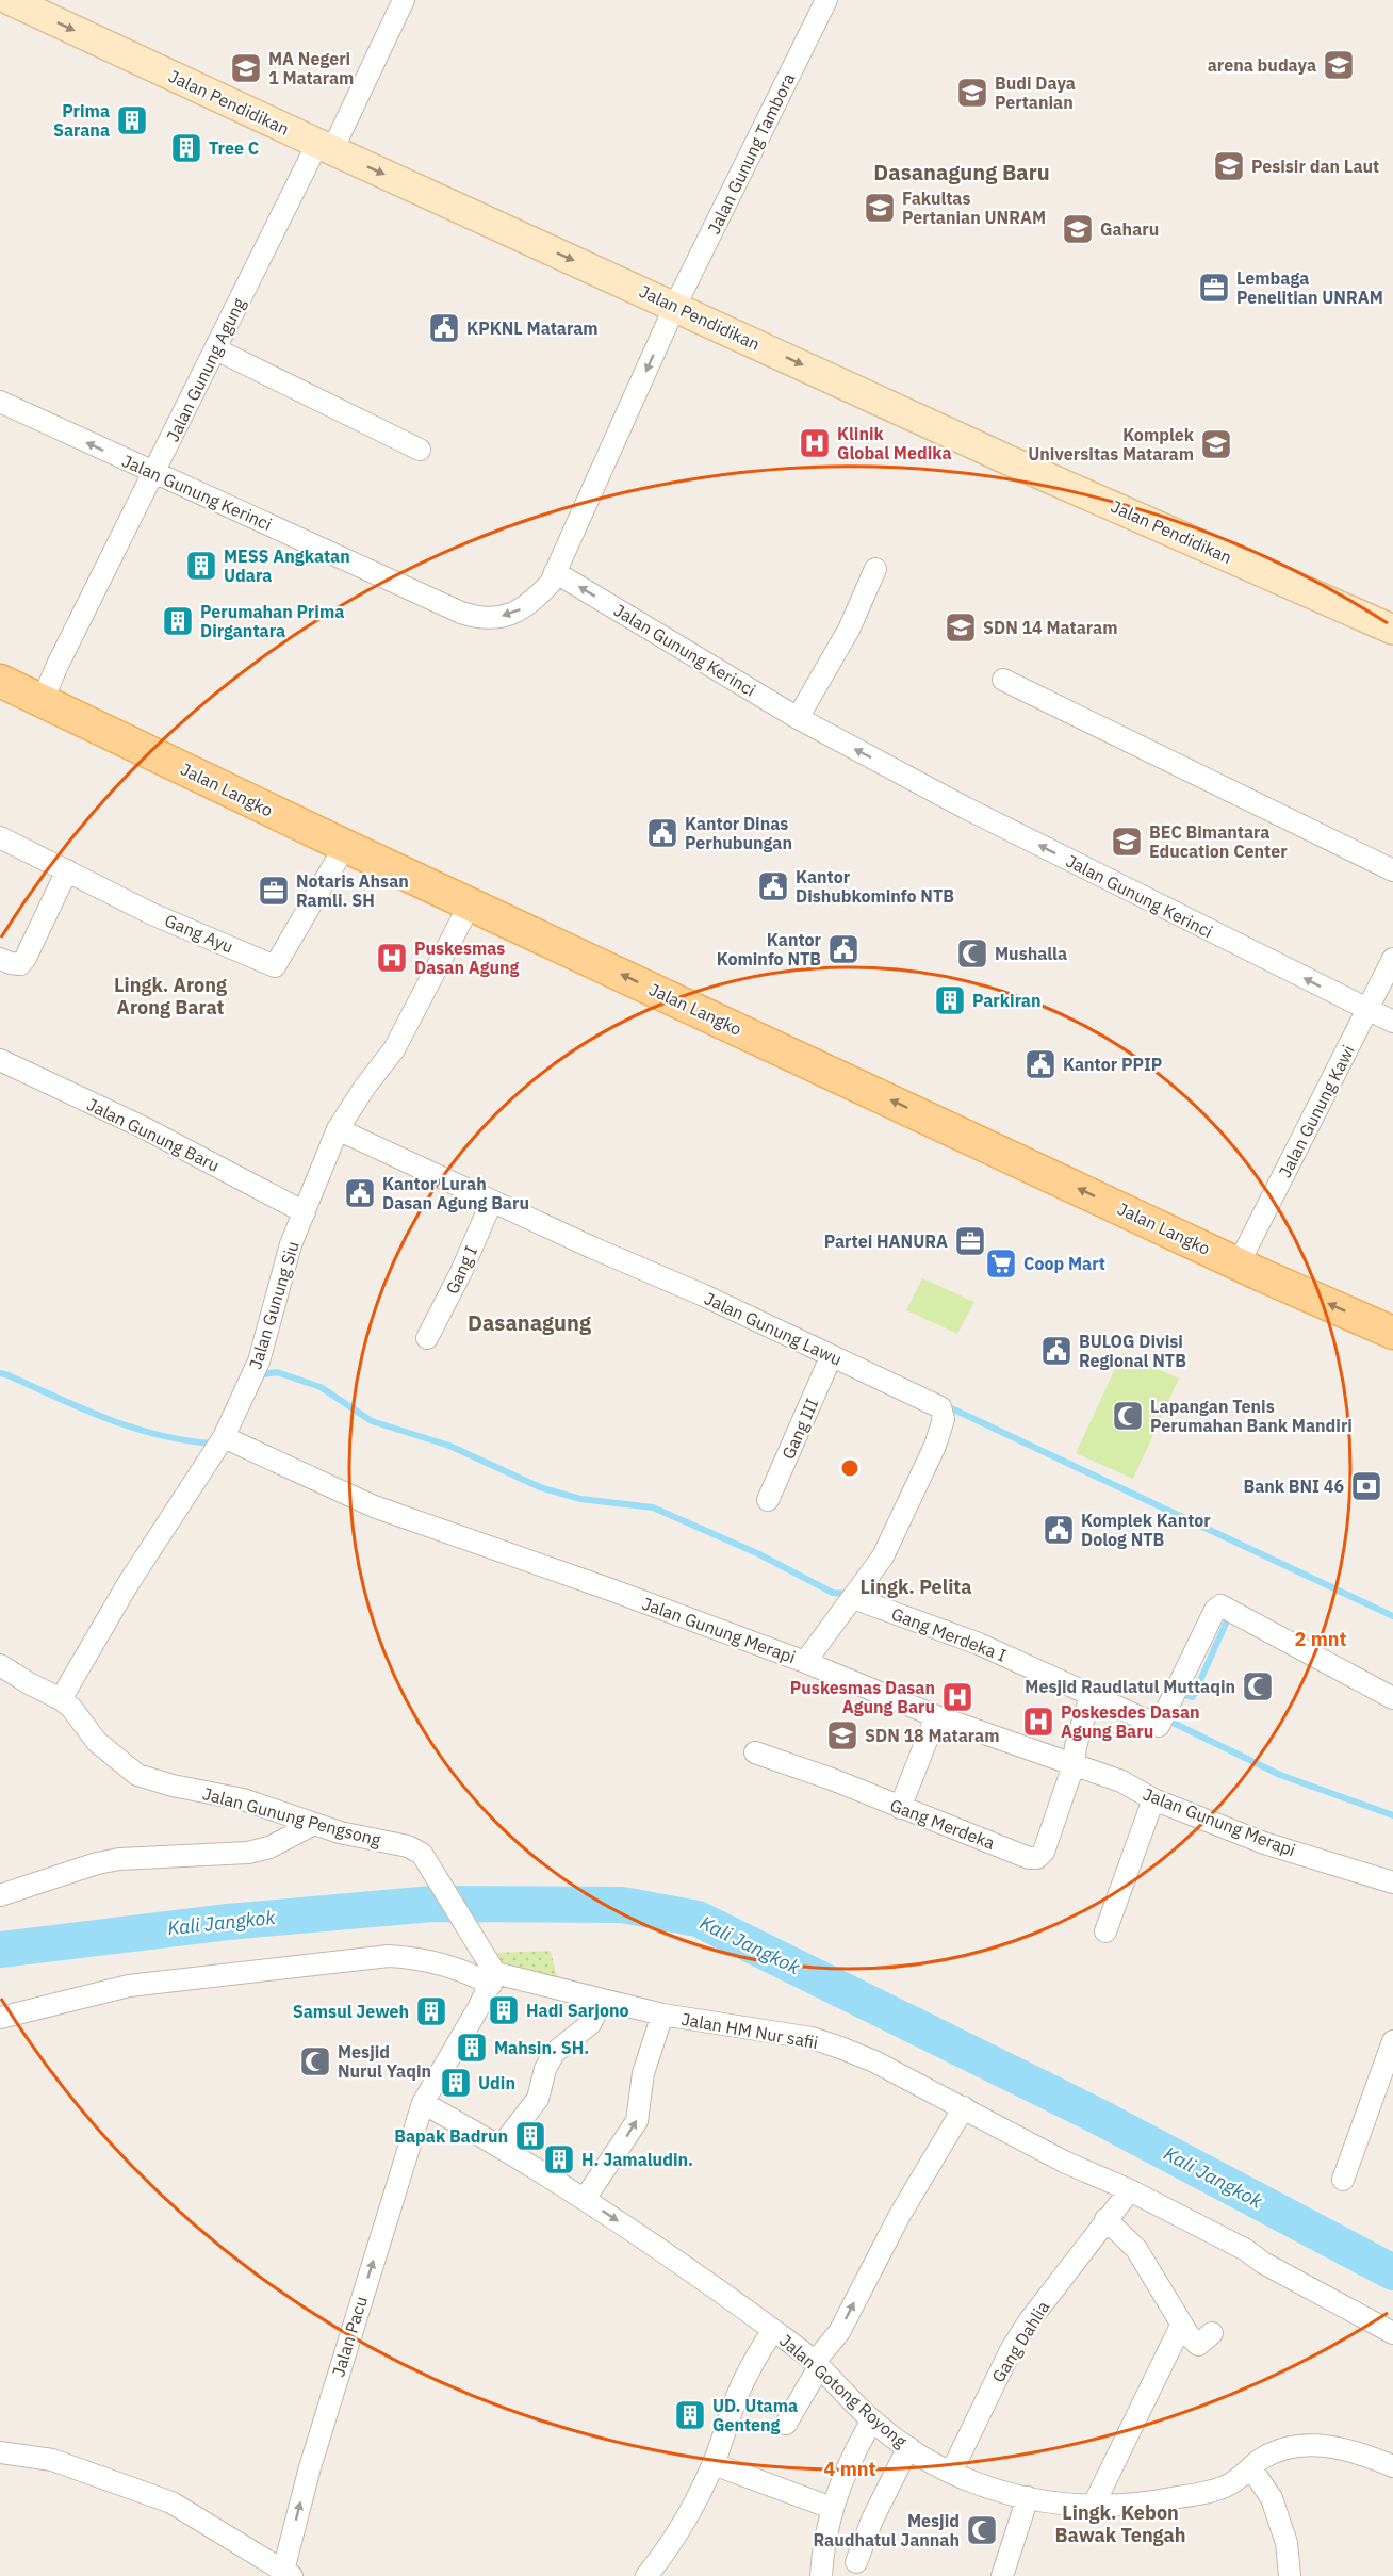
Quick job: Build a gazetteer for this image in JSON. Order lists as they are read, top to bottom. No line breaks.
{"streets":{"main road":["Jalan Pendidikan","Jalan Langko"],"street":["Jalan Gunung Tambora","Jalan Gunung Agung","Jalan Gunung Kerinci","Gang Ayu","Jalan Gunung Kawi","Jalan Gunung Baru","Gang I","Jalan Gunung Siu","Jalan Gunung Lawu","Gang III","Jalan Gunung Merapi","Gang Merdeka I","Jalan Gunung Pengsong","Gang Merdeka","Jalan HM Nur safii","Jalan Pacu","Gang Dahlia","Jalan Gotong Royong"]},"crossings":[["Jalan Pendidikan","Jalan Gunung Tambora"],["Jalan Pendidikan","Jalan Gunung Agung"],["Jalan Gunung Tambora","Jalan Gunung Kerinci"],["Jalan Gunung Agung","Jalan Gunung Kerinci"],["Jalan Gunung Agung","Jalan Langko"],["Jalan Gunung Kerinci","Jalan Gunung Kawi"],["Jalan Langko","Gang Ayu"],["Jalan Langko","Jalan Gunung Kawi"],["Jalan Langko","Jalan Gunung Siu"],["Jalan Gunung Baru","Jalan Gunung Siu"],["Gang I","Jalan Gunung Lawu"],["Jalan Gunung Siu","Jalan Gunung Lawu"],["Jalan Gunung Siu","Jalan Gunung Merapi"],["Jalan Gunung Siu","Jalan Gunung Pengsong"],["Jalan Gunung Lawu","Gang III"],["Jalan Gunung Lawu","Jalan Gunung Merapi"],["Jalan Gunung Lawu","Gang Merdeka I"],["Jalan Gunung Merapi","Gang Merdeka"],["Jalan Gunung Pengsong","Jalan HM Nur safii"],["Jalan Gunung Pengsong","Jalan Pacu"],["Jalan HM Nur safii","Jalan Pacu"],["Jalan HM Nur safii","Gang Dahlia"],["Gang Dahlia","Jalan Gotong Royong"]],"one_way":["Jalan Pendidikan","Jalan Gunung Tambora","Jalan Langko","Jalan Pacu"],"districts":["Dasanagung Baru","Lingk. Arong Arong Barat","Dasanagung","Lingk. Pelita","Lingk. Kebon Bawak Tengah"],"water":["Kali Jangkok"],"places":{"school or university":["arena budaya","MA Negeri 1 Mataram","Budi Daya Pertanian","Pesisir dan Laut","Fakultas Pertanian UNRAM","Gaharu","Komplek Universitas Mataram","SDN 14 Mataram","BEC Bimantara Education Center","SDN 18 Mataram"],"building":["Prima Sarana","Tree C","MESS Angkatan Udara","Perumahan Prima Dirgantara","Parkiran","Hadi Sarjono","Samsul Jeweh","Mahsin. SH.","Udin","Bapak Badrun","H. Jamaludin.","UD. Utama Genteng"],"office":["Lembaga Penelitian UNRAM","Notaris Ahsan Ramli. SH","Partei HANURA"],"public building":["KPKNL Mataram","Kantor Dinas Perhubungan","Kantor Dishubkominfo NTB","Kantor Kominfo NTB","Kantor PPIP","Kantor Lurah Dasan Agung Baru","BULOG Divisi Regional NTB","Komplek Kantor Dolog NTB"],"hospital":["Klinik Global Medika","Puskesmas Dasan Agung","Puskesmas Dasan Agung Baru","Poskesdes Dasan Agung Baru"],"mosque":["Mushalla","Lapangan Tenis Perumahan Bank Mandiri","Mesjid Raudlatul Muttaqin","Mesjid Nurul Yaqin","Mesjid Raudhatul Jannah"],"supermarket":["Coop Mart"],"bank":["Bank BNI 46"]},"rings":["2 mnt","4 mnt"]}
